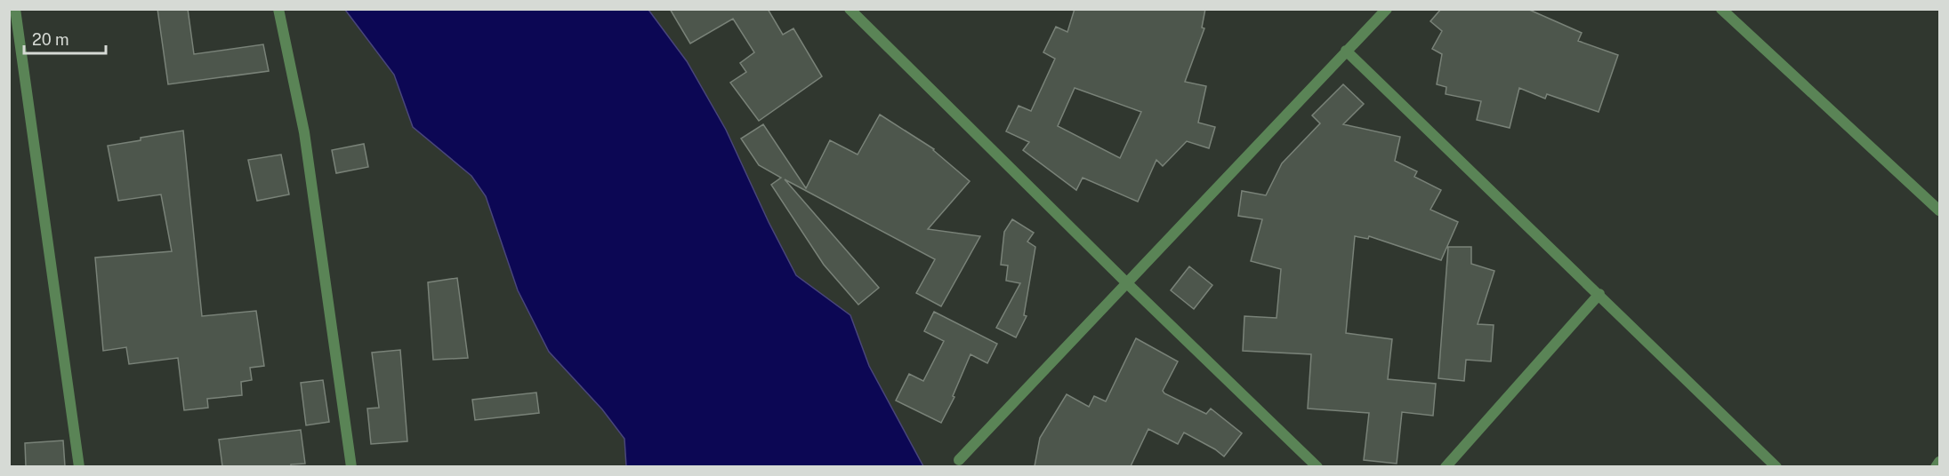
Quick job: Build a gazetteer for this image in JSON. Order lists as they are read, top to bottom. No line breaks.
{"scale_bar":"20 m"}
